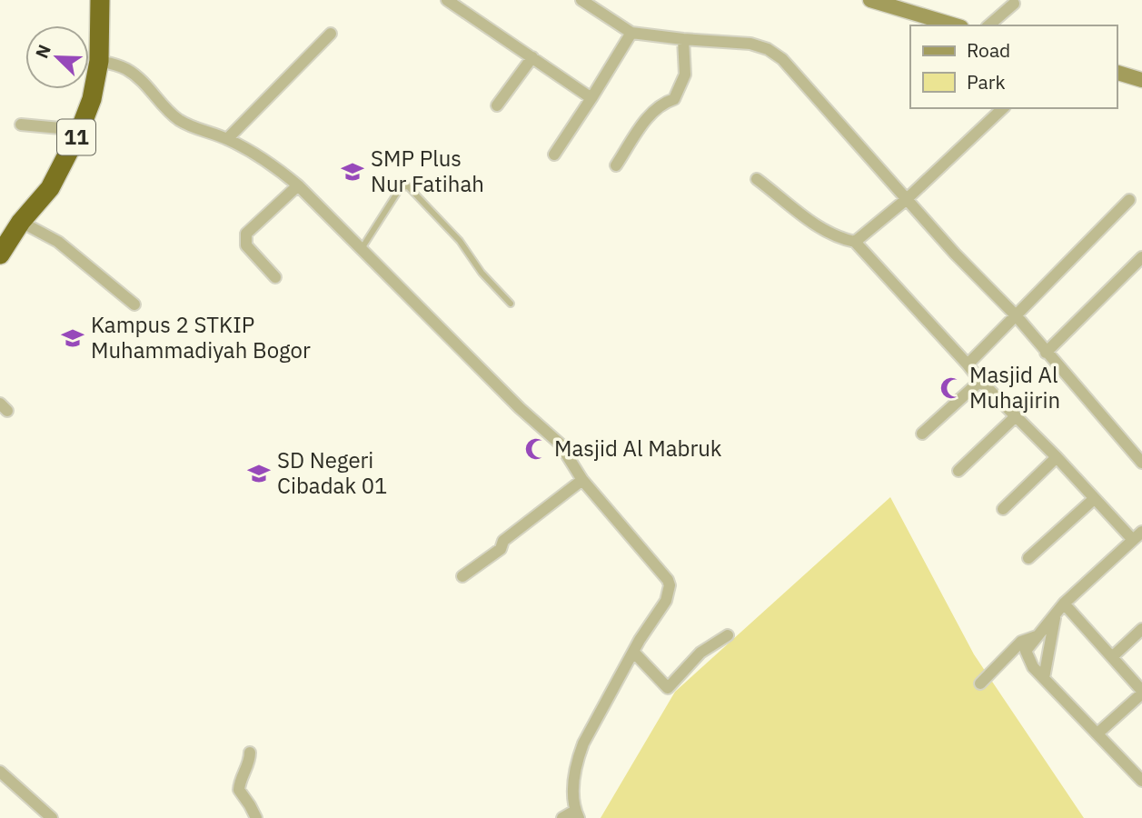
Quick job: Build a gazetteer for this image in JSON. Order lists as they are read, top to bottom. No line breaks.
{"streets":{"highway":["11"]},"places":{"school or university":["SMP Plus Nur Fatihah","Kampus 2 STKIP Muhammadiyah Bogor","SD Negeri Cibadak 01"],"mosque":["Masjid Al Muhajirin","Masjid Al Mabruk"]},"legend":["Road","Park"],"north":"top left"}
